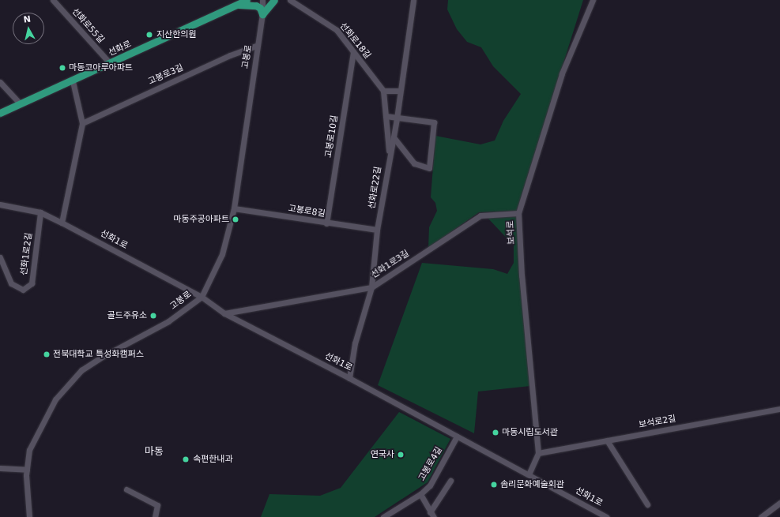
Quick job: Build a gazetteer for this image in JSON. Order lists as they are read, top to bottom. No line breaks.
{"streets":{"main road":["선화로"],"street":["선화로55길","선화로18길","고봉로","고봉로3길","고봉로10길","선화로22길","고봉로8길","보석로","선화1로","선화1로2길","선화1로3길","보석로2길","고봉로4길"]},"crossings":[["선화로55길","선화로"],["선화로18길","고봉로10길"],["고봉로","고봉로3길"],["고봉로","고봉로8길"],["고봉로","선화1로"],["고봉로10길","고봉로8길"],["선화로22길","고봉로8길"],["선화로22길","선화1로"],["선화로22길","선화1로3길"],["보석로","선화1로3길"],["보석로","보석로2길"],["선화1로","선화1로2길"],["선화1로","선화1로3길"],["선화1로","고봉로4길"]],"districts":["마동"],"places":["지산한의원","마동코아루아파트","마동주공아파트","골드주유소","전북대학교 특성화캠퍼스","마동시립도서관","연국사","속편한내과","솜리문화예술회관"],"north":"top"}
